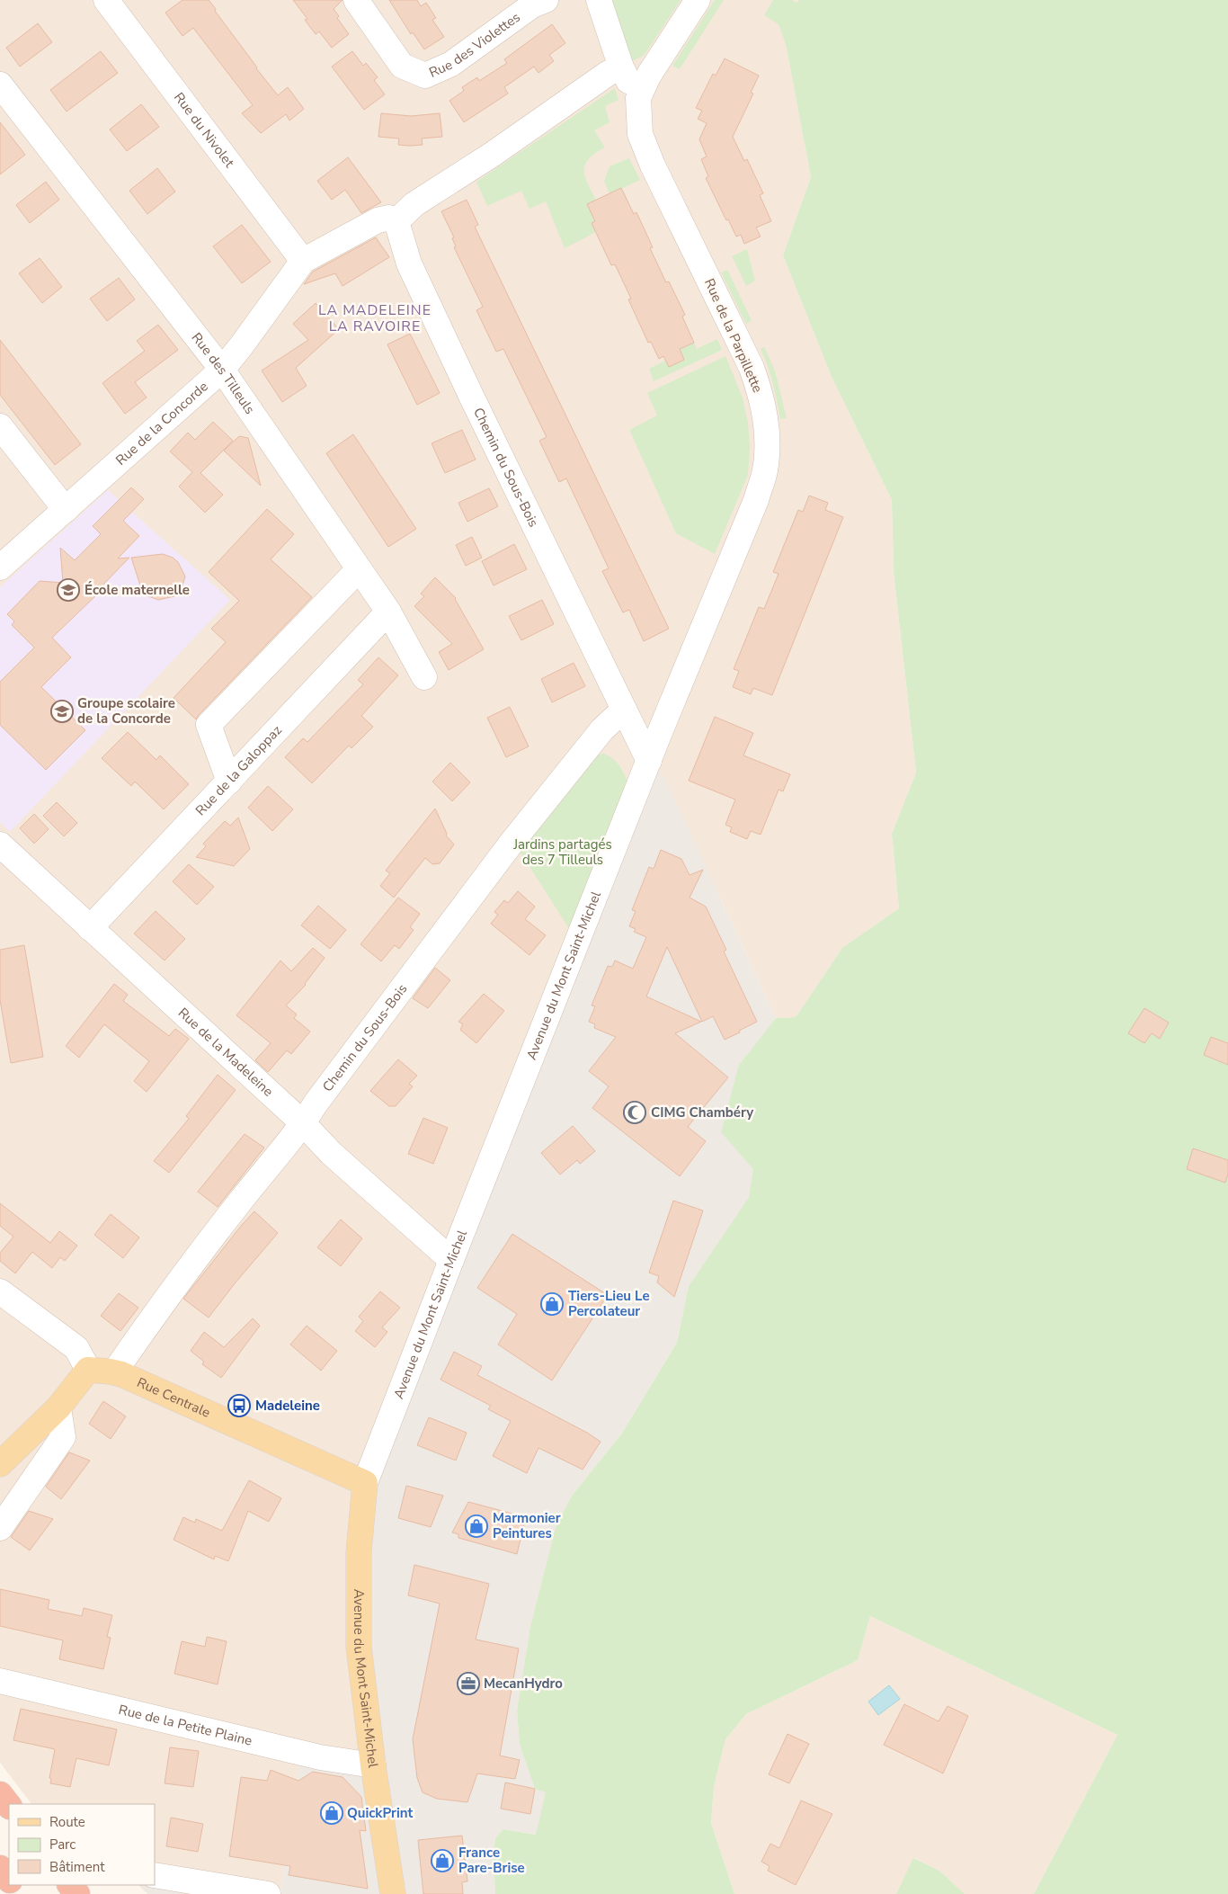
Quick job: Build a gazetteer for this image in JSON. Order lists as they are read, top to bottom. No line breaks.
{"streets":{"main road":["Avenue du Mont Saint-Michel","Rue Centrale"],"street":["Rue des Violettes","Rue du Nivolet","Rue de la Parpillette","Rue des Tilleuls","Rue de la Concorde","Chemin du Sous-Bois","Rue de la Galoppaz","Rue de la Madeleine","Rue de la Petite Plaine"]},"crossings":[["Rue du Nivolet","Rue de la Concorde"],["Rue de la Parpillette","Chemin du Sous-Bois"],["Rue de la Parpillette","Avenue du Mont Saint-Michel"],["Rue des Tilleuls","Rue de la Concorde"],["Rue des Tilleuls","Rue de la Galoppaz"],["Rue de la Concorde","Chemin du Sous-Bois"],["Chemin du Sous-Bois","Avenue du Mont Saint-Michel"],["Chemin du Sous-Bois","Rue de la Madeleine"],["Chemin du Sous-Bois","Rue Centrale"],["Rue de la Galoppaz","Rue de la Madeleine"],["Avenue du Mont Saint-Michel","Rue de la Madeleine"],["Avenue du Mont Saint-Michel","Rue Centrale"],["Avenue du Mont Saint-Michel","Rue de la Petite Plaine"]],"districts":["LA MADELEINE LA RAVOIRE"],"parks":["Jardins partagés des 7 Tilleuls"],"places":{"school or university":["École maternelle","Groupe scolaire de la Concorde"],"mosque":["CIMG Chambéry"],"shop":["Tiers-Lieu Le Percolateur","Marmonier Peintures","QuickPrint","France Pare-Brise"],"bus stop":["Madeleine"],"office":["MecanHydro"]},"legend":["Route","Parc","Bâtiment"]}
